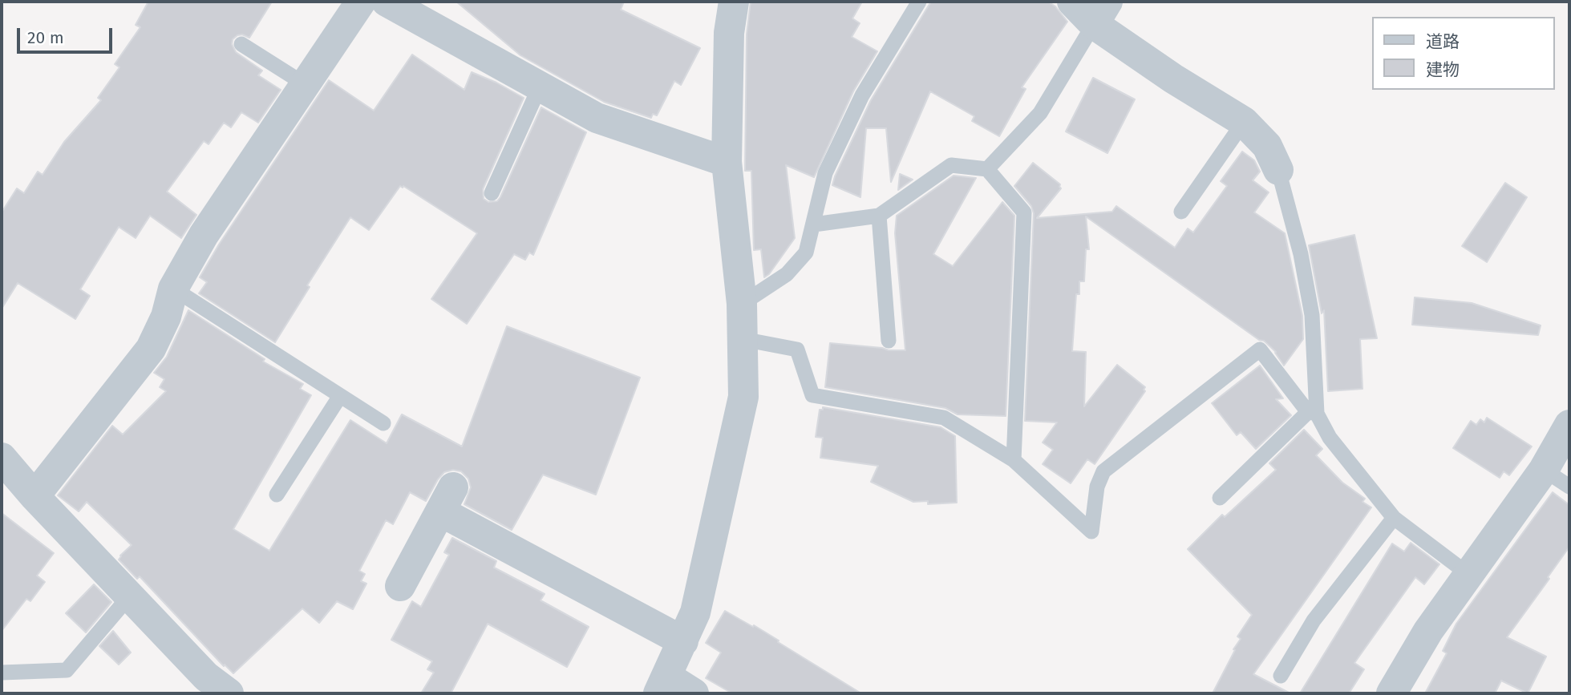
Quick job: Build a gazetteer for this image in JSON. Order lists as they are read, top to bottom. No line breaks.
{"legend":["道路","建物"],"scale_bar":"20 m"}
